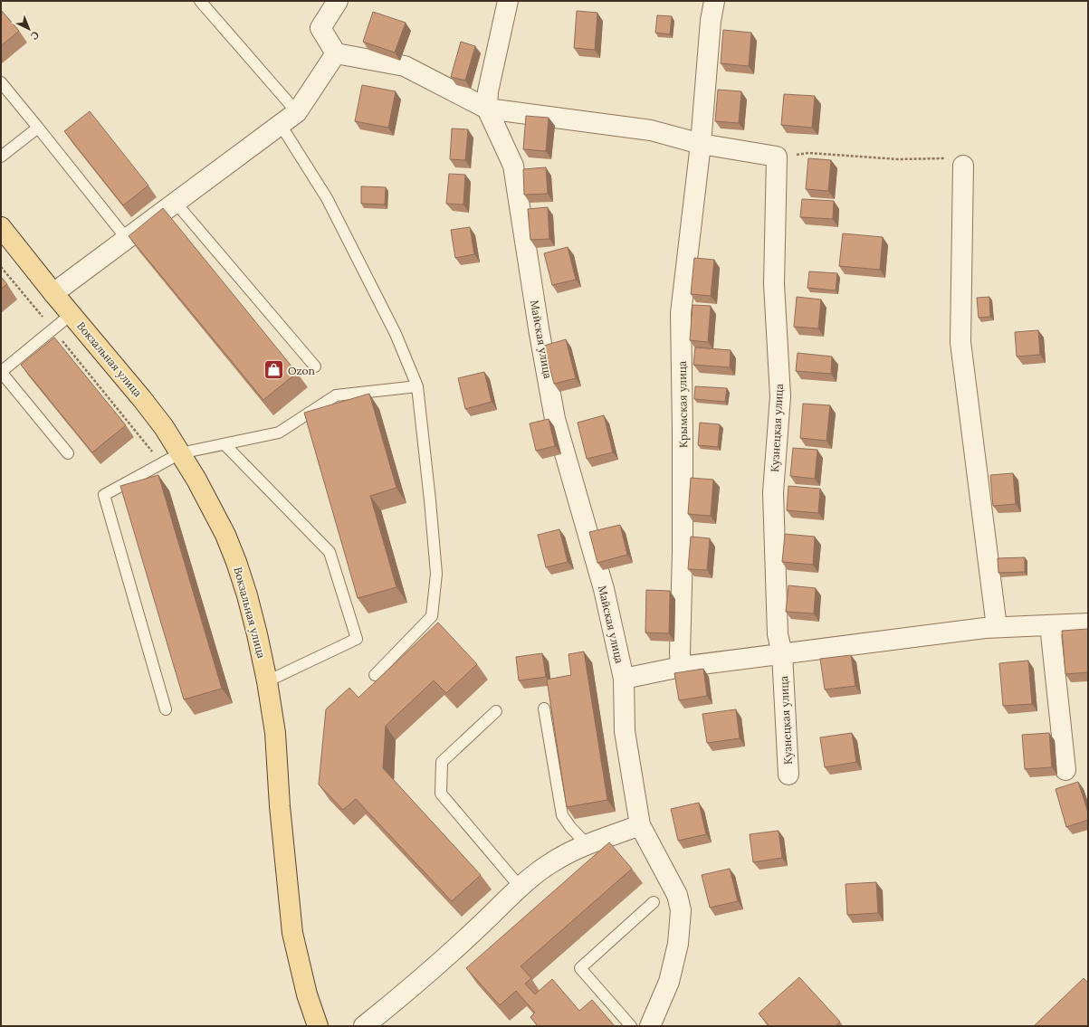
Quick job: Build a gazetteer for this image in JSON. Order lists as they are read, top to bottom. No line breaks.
{"streets":{"main road":["Вокзальная улица"],"street":["Майская улица","Крымская улица","Кузнецкая улица"]},"places":{"shop":["Ozon"]},"north":"bottom right"}
